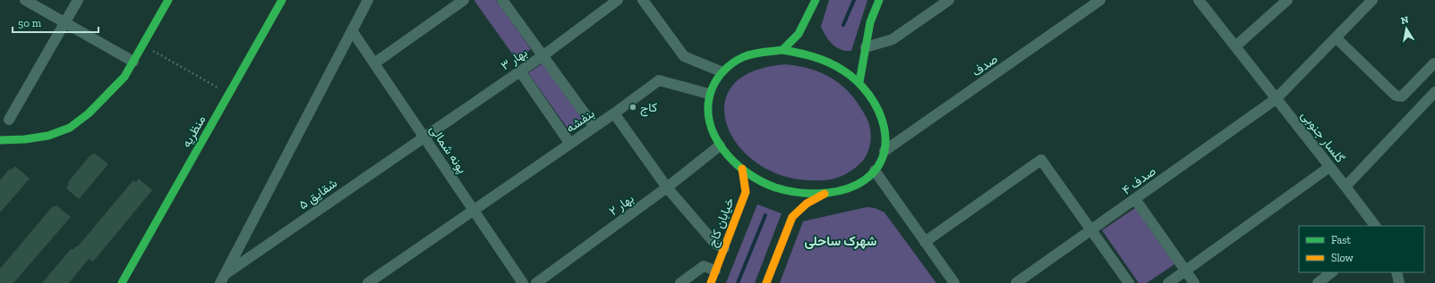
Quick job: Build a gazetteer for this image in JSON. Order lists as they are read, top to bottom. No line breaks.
{"streets":{"main road":["منظریه","خیابان کاج"],"street":["بهار ۳","صدف","بنفشه","گلسار جنوبی","پونه شمالی","صدف ۴","شقایق ۵","بهار ۲"]},"crossings":[["بهار ۳","پونه شمالی"],["بهار ۳","شقایق ۵"],["بنفشه","پونه شمالی"],["گلسار جنوبی","صدف ۴"],["پونه شمالی","شقایق ۵"]],"districts":["شهرک ساحلی"],"places":["کاج"],"legend":["Fast","Slow"],"scale_bar":"50 m","north":"top"}
